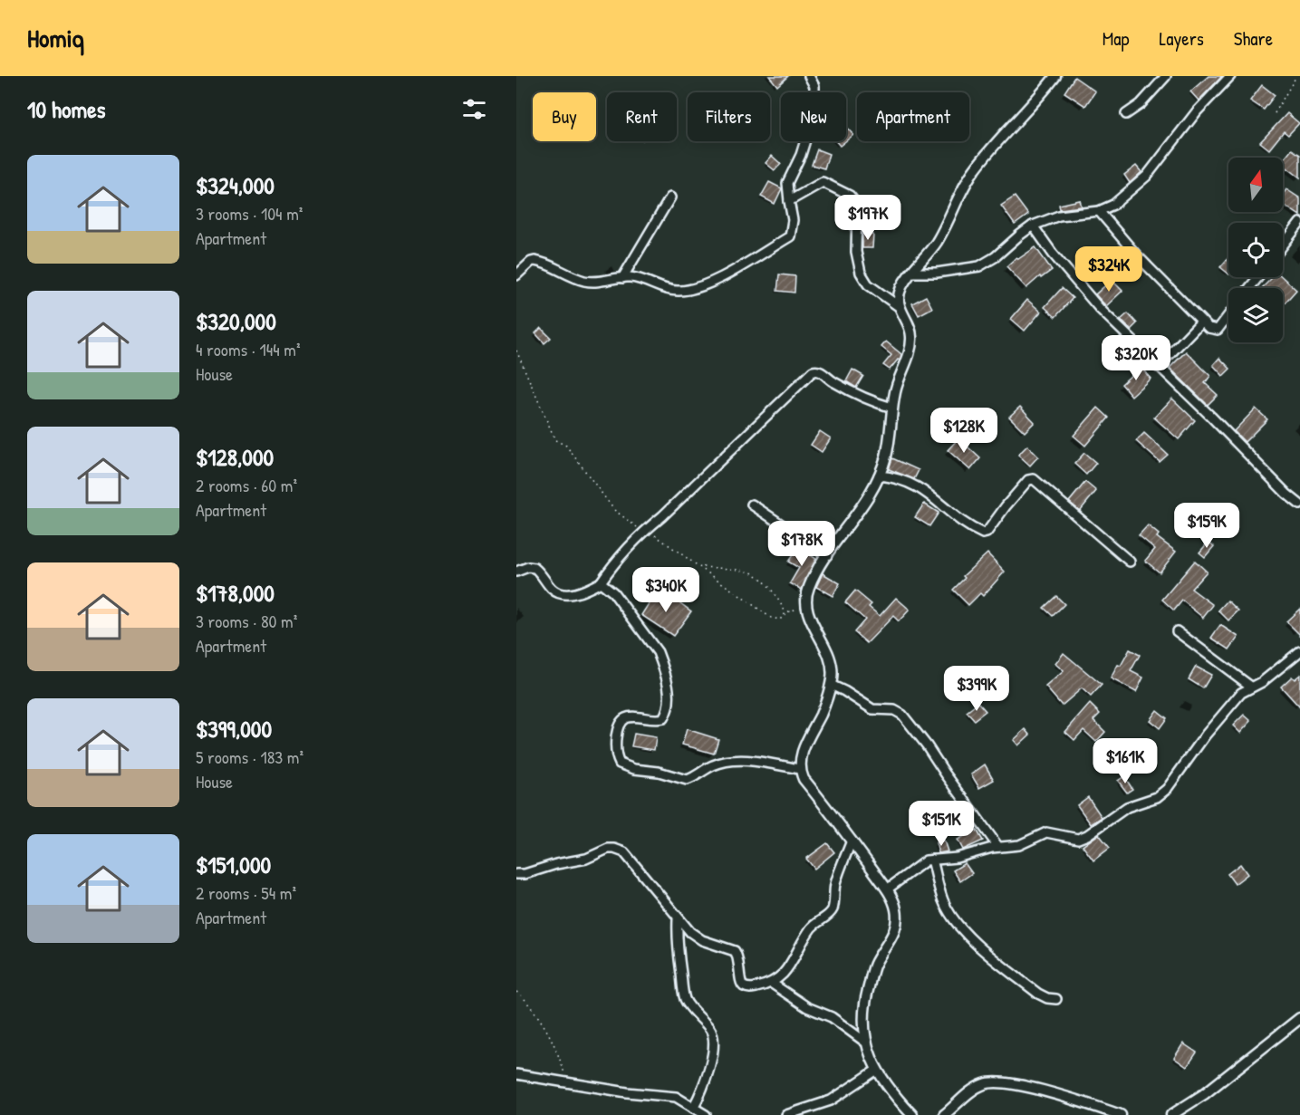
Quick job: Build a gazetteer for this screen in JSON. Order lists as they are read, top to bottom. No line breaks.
{"north":"top","page":{"header":"Homiq","nav":["Map","Layers","Share"],"heading":"10 homes","chip":["Buy","Rent","Filters","New","Apartment"],"list":[{"name":"$324,000","note":"3 rooms · 104 m² · Apartment"},{"name":"$320,000","note":"4 rooms · 144 m² · House"},{"name":"$128,000","note":"2 rooms · 60 m² · Apartment"},{"name":"$178,000","note":"3 rooms · 80 m² · Apartment"},{"name":"$399,000","note":"5 rooms · 183 m² · House"},{"name":"$151,000","note":"2 rooms · 54 m² · Apartment"}],"price":["$197K","$324K","$320K","$128K","$159K","$178K","$340K","$399K","$161K","$151K"]}}
